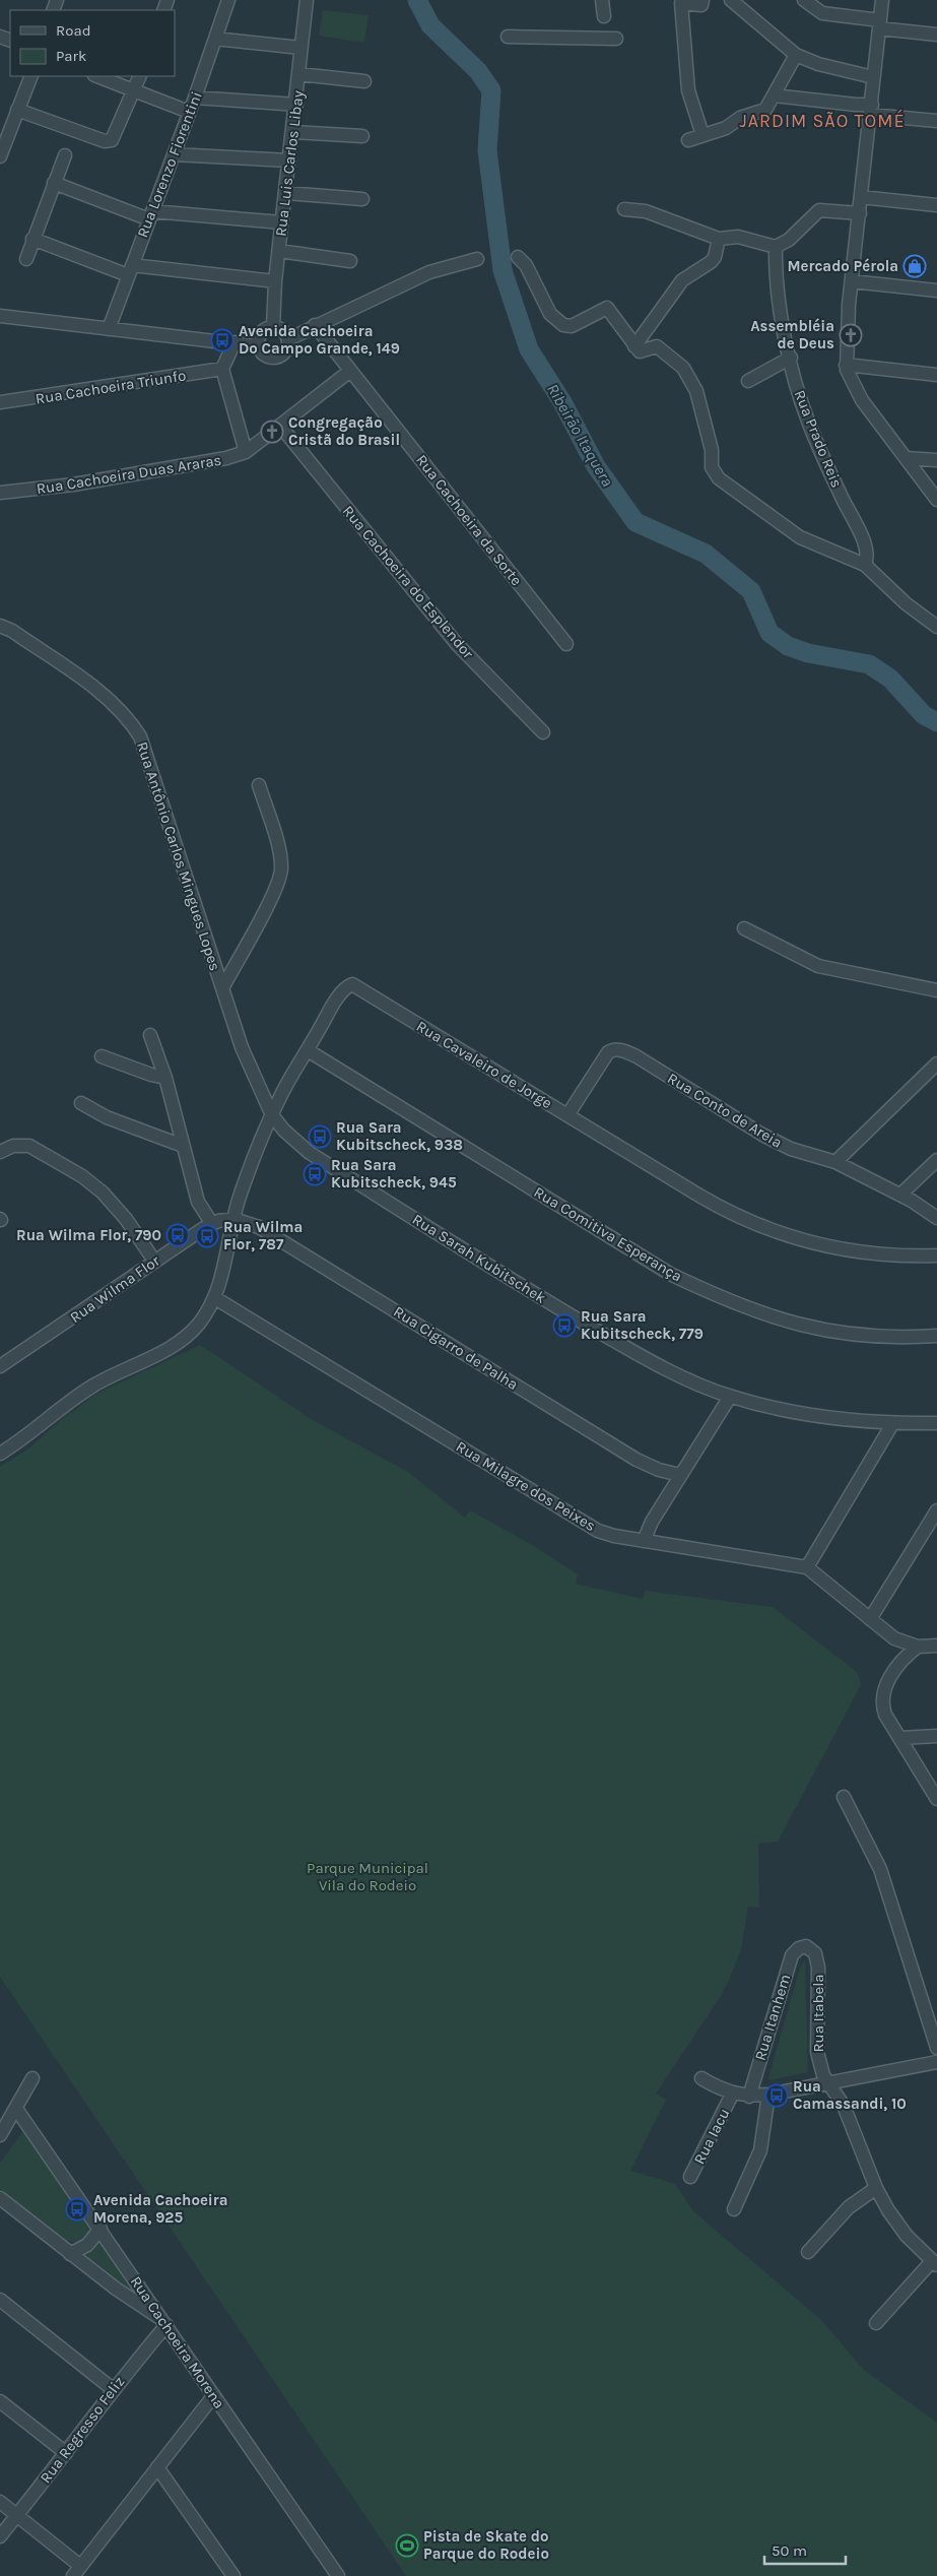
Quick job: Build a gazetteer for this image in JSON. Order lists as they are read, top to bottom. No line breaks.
{"streets":{"street":["Rua Luis Carlos Libay","Rua Lorenzo Fiorentini","Rua Cachoeira Triunfo","Rua Prado Reis","Rua Cachoeira Duas Araras","Rua Cachoeira da Sorte","Rua Cachoeira do Esplendor","Rua Antônio Carlos Mingues Lopes","Rua Cavaleiro de Jorge","Rua Conto de Areia","Rua Comitiva Esperança","Rua Sarah Kubitschek","Rua Wilma Flor","Rua Cigarro de Palha","Rua Milagre dos Peixes","Rua Itabela","Rua Itanhem","Rua Iacu","Rua Cachoeira Morena","Rua Regresso Feliz"]},"crossings":[["Rua Cachoeira Duas Araras","Rua Cachoeira da Sorte"],["Rua Cachoeira Duas Araras","Rua Cachoeira do Esplendor"],["Rua Antônio Carlos Mingues Lopes","Rua Cavaleiro de Jorge"],["Rua Antônio Carlos Mingues Lopes","Rua Sarah Kubitschek"],["Rua Cavaleiro de Jorge","Rua Conto de Areia"],["Rua Cavaleiro de Jorge","Rua Comitiva Esperança"],["Rua Cavaleiro de Jorge","Rua Sarah Kubitschek"],["Rua Cavaleiro de Jorge","Rua Wilma Flor"],["Rua Cavaleiro de Jorge","Rua Cigarro de Palha"],["Rua Cavaleiro de Jorge","Rua Milagre dos Peixes"],["Rua Wilma Flor","Rua Cigarro de Palha"],["Rua Itabela","Rua Itanhem"],["Rua Cachoeira Morena","Rua Regresso Feliz"]],"districts":["JARDIM SÃO TOMÉ"],"water":["Ribeirão Itaquera"],"parks":["Parque Municipal Vila do Rodeio"],"places":{"shop":["Mercado Pérola"],"church":["Assembléia de Deus","Congregação Cristã do Brasil"],"bus stop":["Avenida Cachoeira Do Campo Grande, 149","Rua Sara Kubitscheck, 938","Rua Sara Kubitscheck, 945","Rua Wilma Flor, 790","Rua Wilma Flor, 787","Rua Sara Kubitscheck, 779","Rua Camassandi, 10","Avenida Cachoeira Morena, 925"],"sports":["Pista de Skate do Parque do Rodeio"]},"legend":["Road","Park"],"scale_bar":"50 m"}
